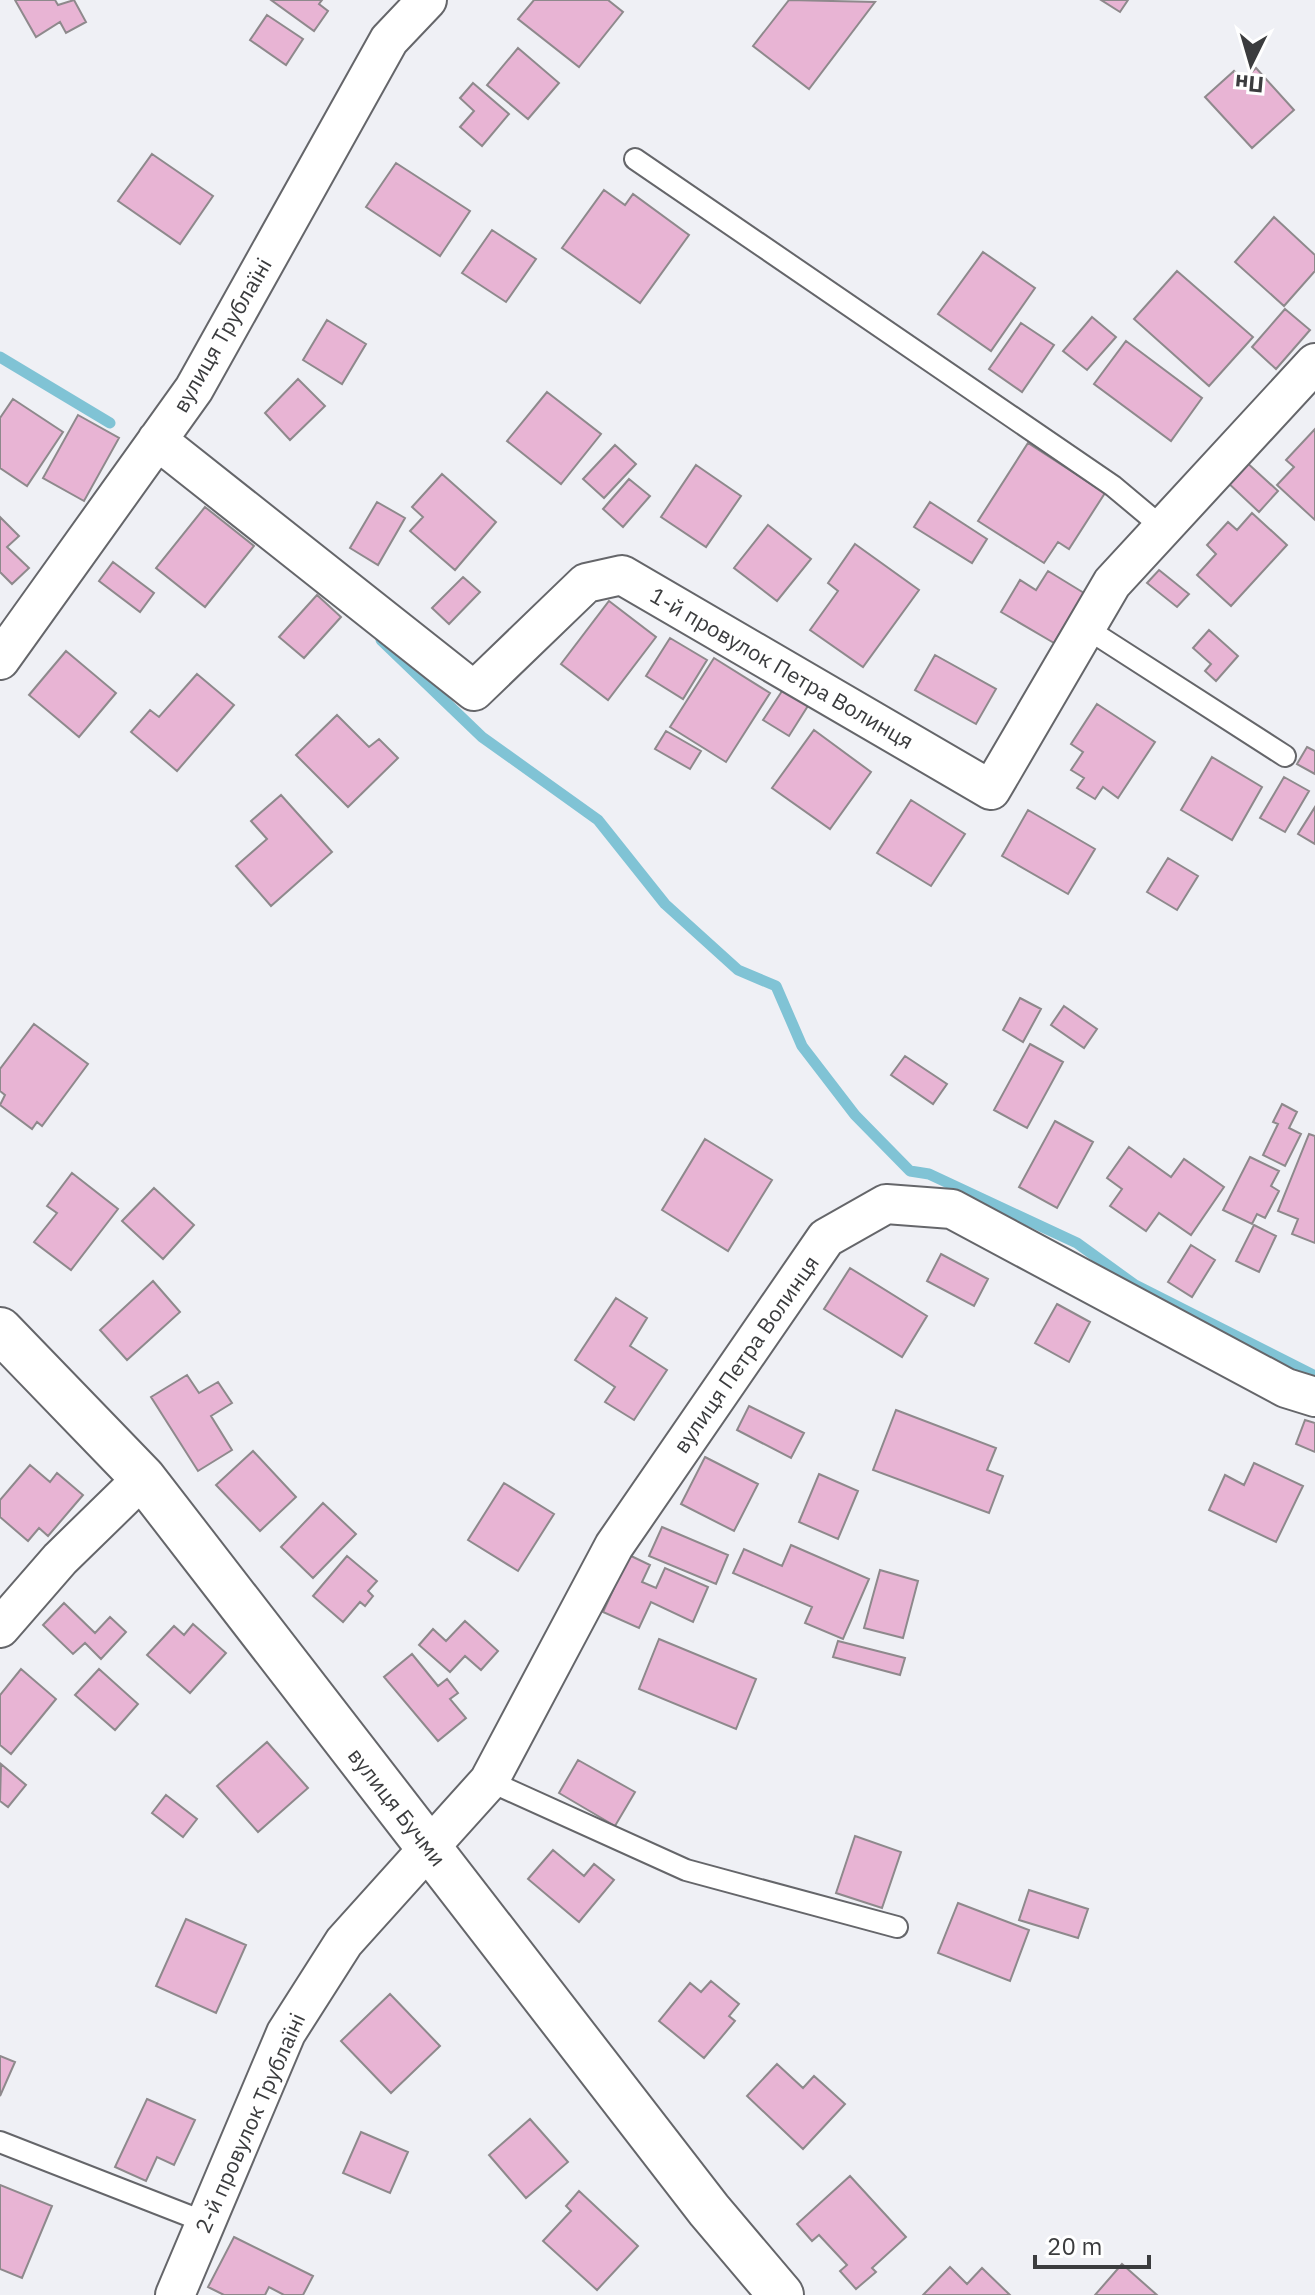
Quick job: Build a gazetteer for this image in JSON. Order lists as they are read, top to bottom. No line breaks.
{"streets":{"street":["вулиця Трублаїні","1-й провулок Петра Волинця","вулиця Петра Волинця","вулиця Бучми","2-й провулок Трублаїні"]},"crossings":[["вулиця Трублаїні","1-й провулок Петра Волинця"],["вулиця Петра Волинця","вулиця Бучми"],["вулиця Петра Волинця","2-й провулок Трублаїні"],["вулиця Бучми","2-й провулок Трублаїні"]],"scale_bar":"20 m","north":"bottom"}
